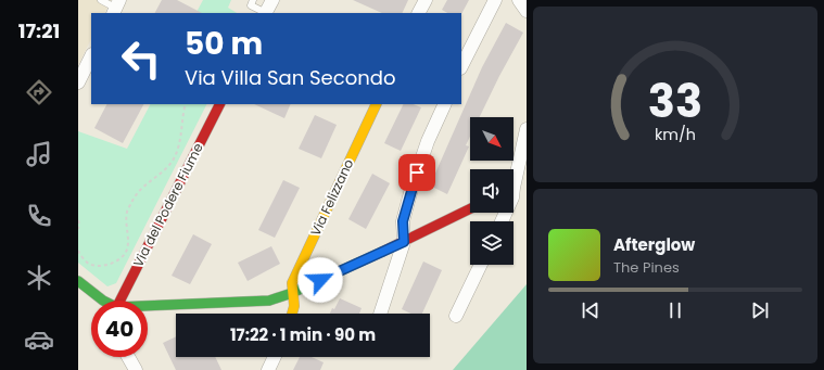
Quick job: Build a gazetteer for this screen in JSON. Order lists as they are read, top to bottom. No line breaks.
{"streets":{"street":["Via Felizzano","Via del Podere Fiume"]},"north":"bottom right","page":{"tabs":"17:21","turn":["50 m","Via Villa San Secondo"],"song":["Afterglow","The Pines"],"limit":"40","trip":"17:22 · 1 min · 90 m","gauge":["33","km/h"]}}
